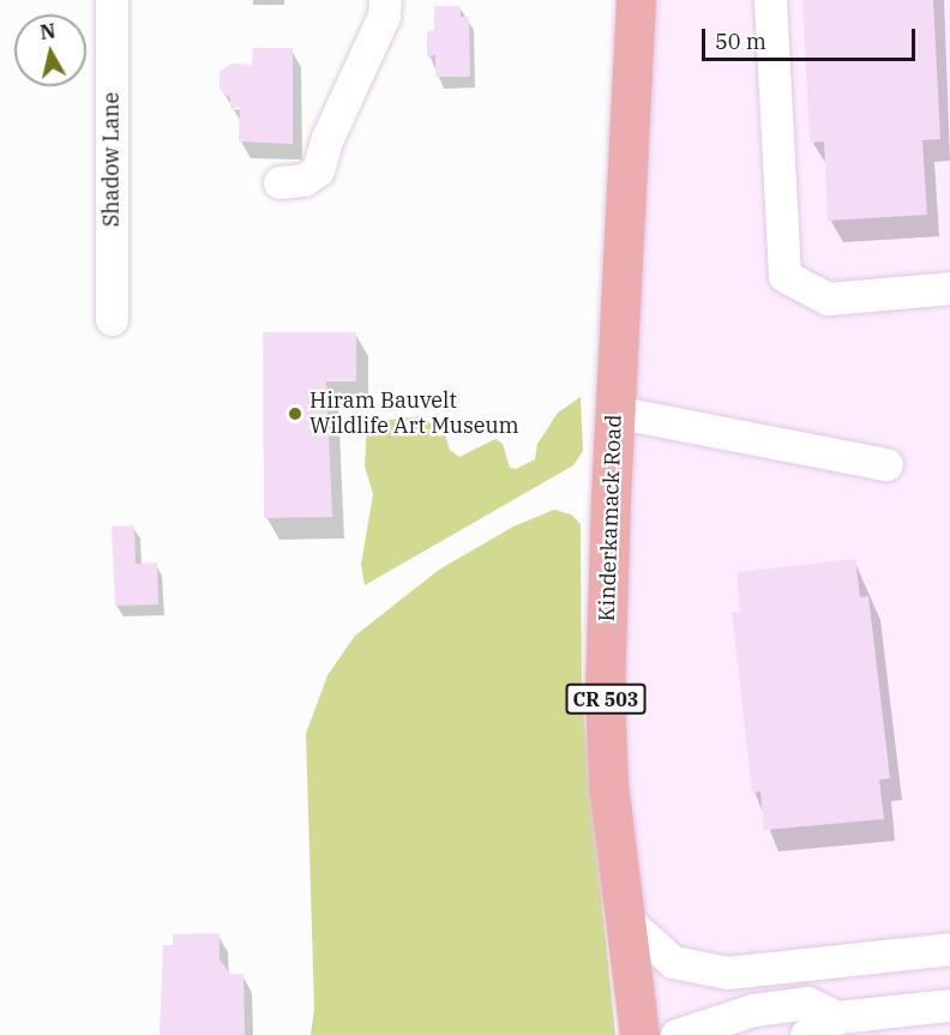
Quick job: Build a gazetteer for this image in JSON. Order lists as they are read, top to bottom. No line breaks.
{"streets":{"main road":["Kinderkamack Road","CR 503"],"street":["Shadow Lane"]},"places":["Hiram Bauvelt Wildlife Art Museum"],"scale_bar":"50 m","north":"top"}
